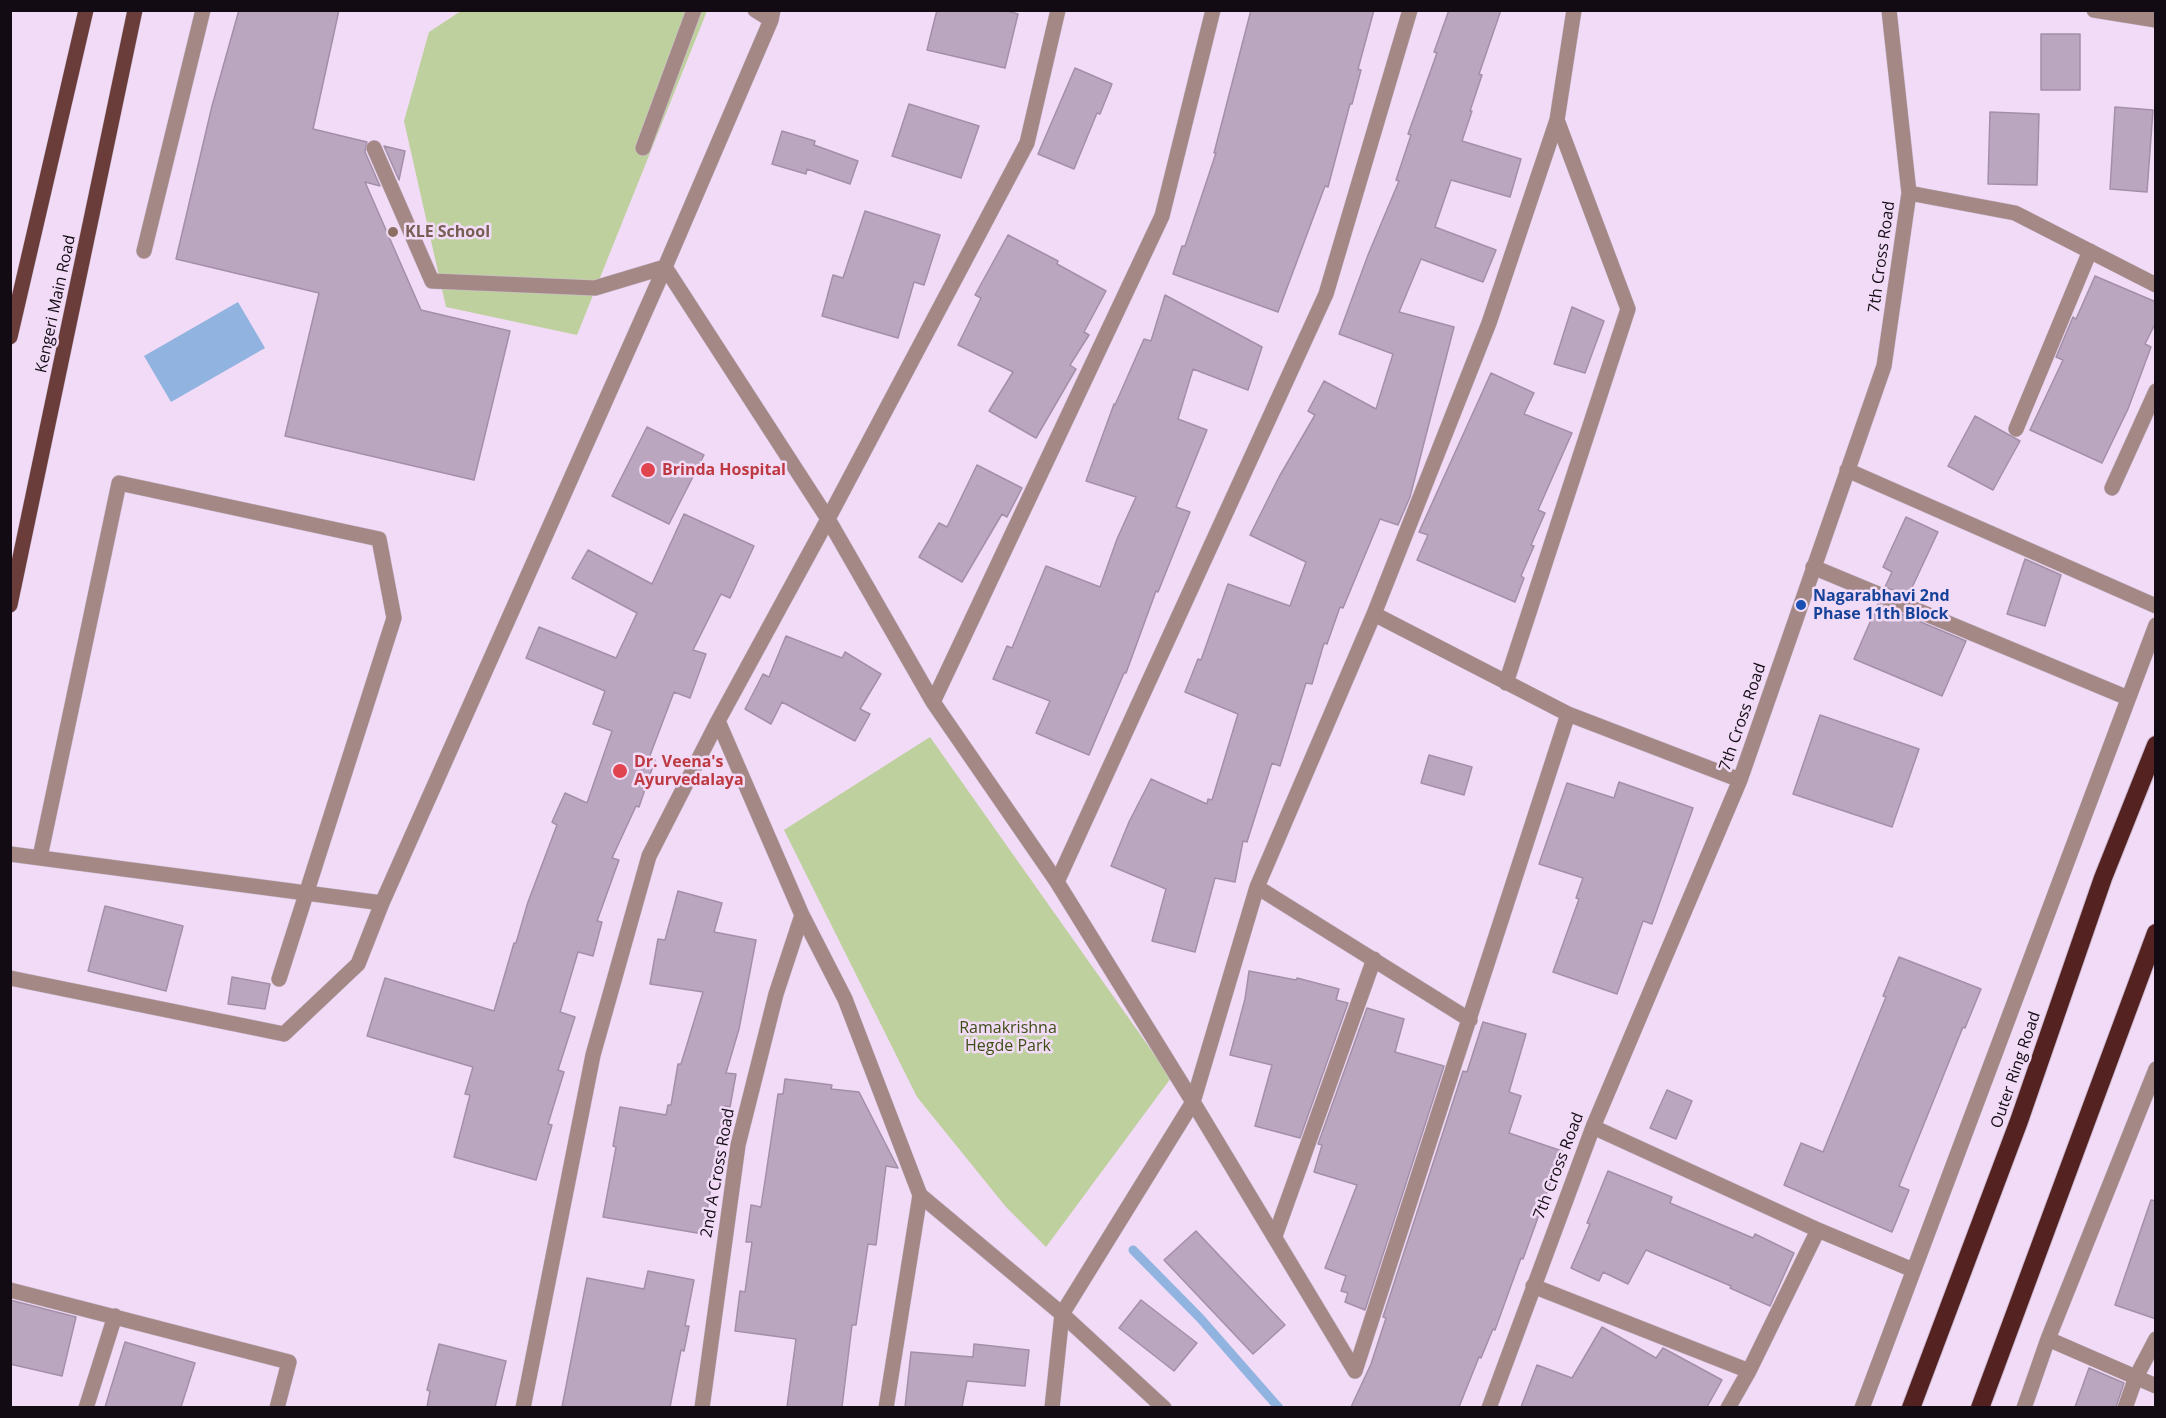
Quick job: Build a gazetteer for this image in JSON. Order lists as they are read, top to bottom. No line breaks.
{"streets":{"highway":["Outer Ring Road"],"main road":["Kengeri Main Road"],"street":["7th Cross Road","2nd A Cross Road"]},"parks":["Ramakrishna Hegde Park"],"places":["KLE School","Brinda Hospital","Nagarabhavi 2nd Phase 11th Block","Dr. Veena's Ayurvedalaya"]}
